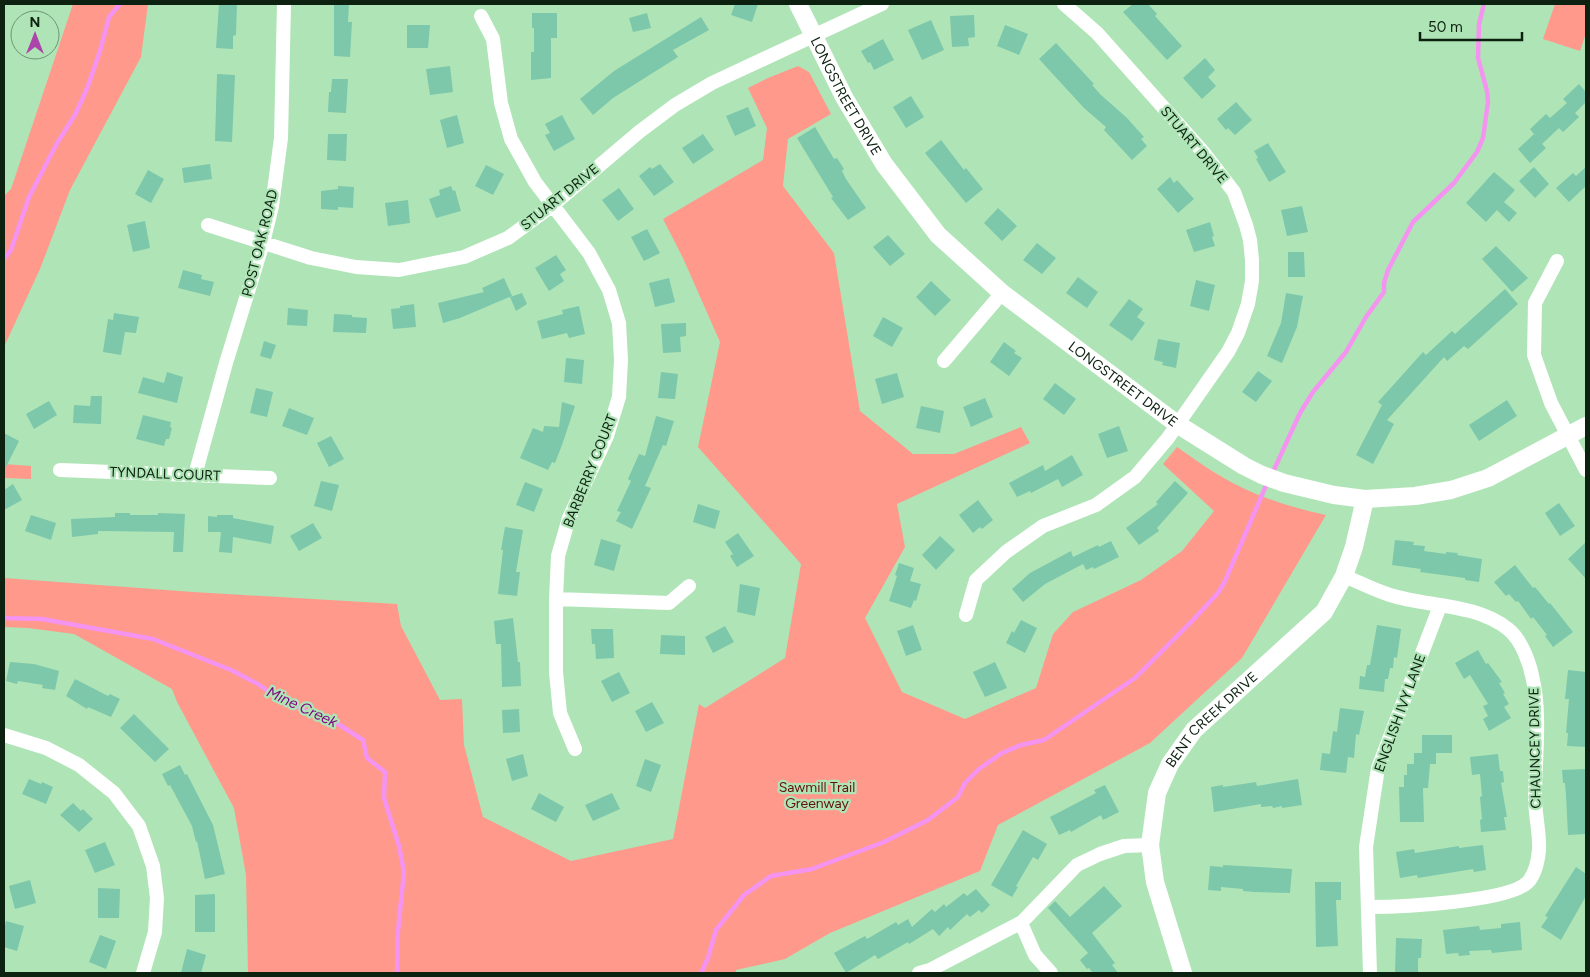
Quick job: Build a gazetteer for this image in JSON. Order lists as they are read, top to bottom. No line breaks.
{"streets":{"street":["LONGSTREET DRIVE","STUART DRIVE","POST OAK ROAD","BARBERRY COURT","TYNDALL COURT","ENGLISH IVY LANE","BENT CREEK DRIVE","CHAUNCEY DRIVE"]},"crossings":[["LONGSTREET DRIVE","STUART DRIVE"],["LONGSTREET DRIVE","BENT CREEK DRIVE"],["STUART DRIVE","POST OAK ROAD"],["STUART DRIVE","BARBERRY COURT"],["POST OAK ROAD","TYNDALL COURT"],["ENGLISH IVY LANE","CHAUNCEY DRIVE"],["BENT CREEK DRIVE","CHAUNCEY DRIVE"]],"water":["Mine Creek"],"parks":["Sawmill Trail Greenway"],"scale_bar":"50 m","north":"top"}
